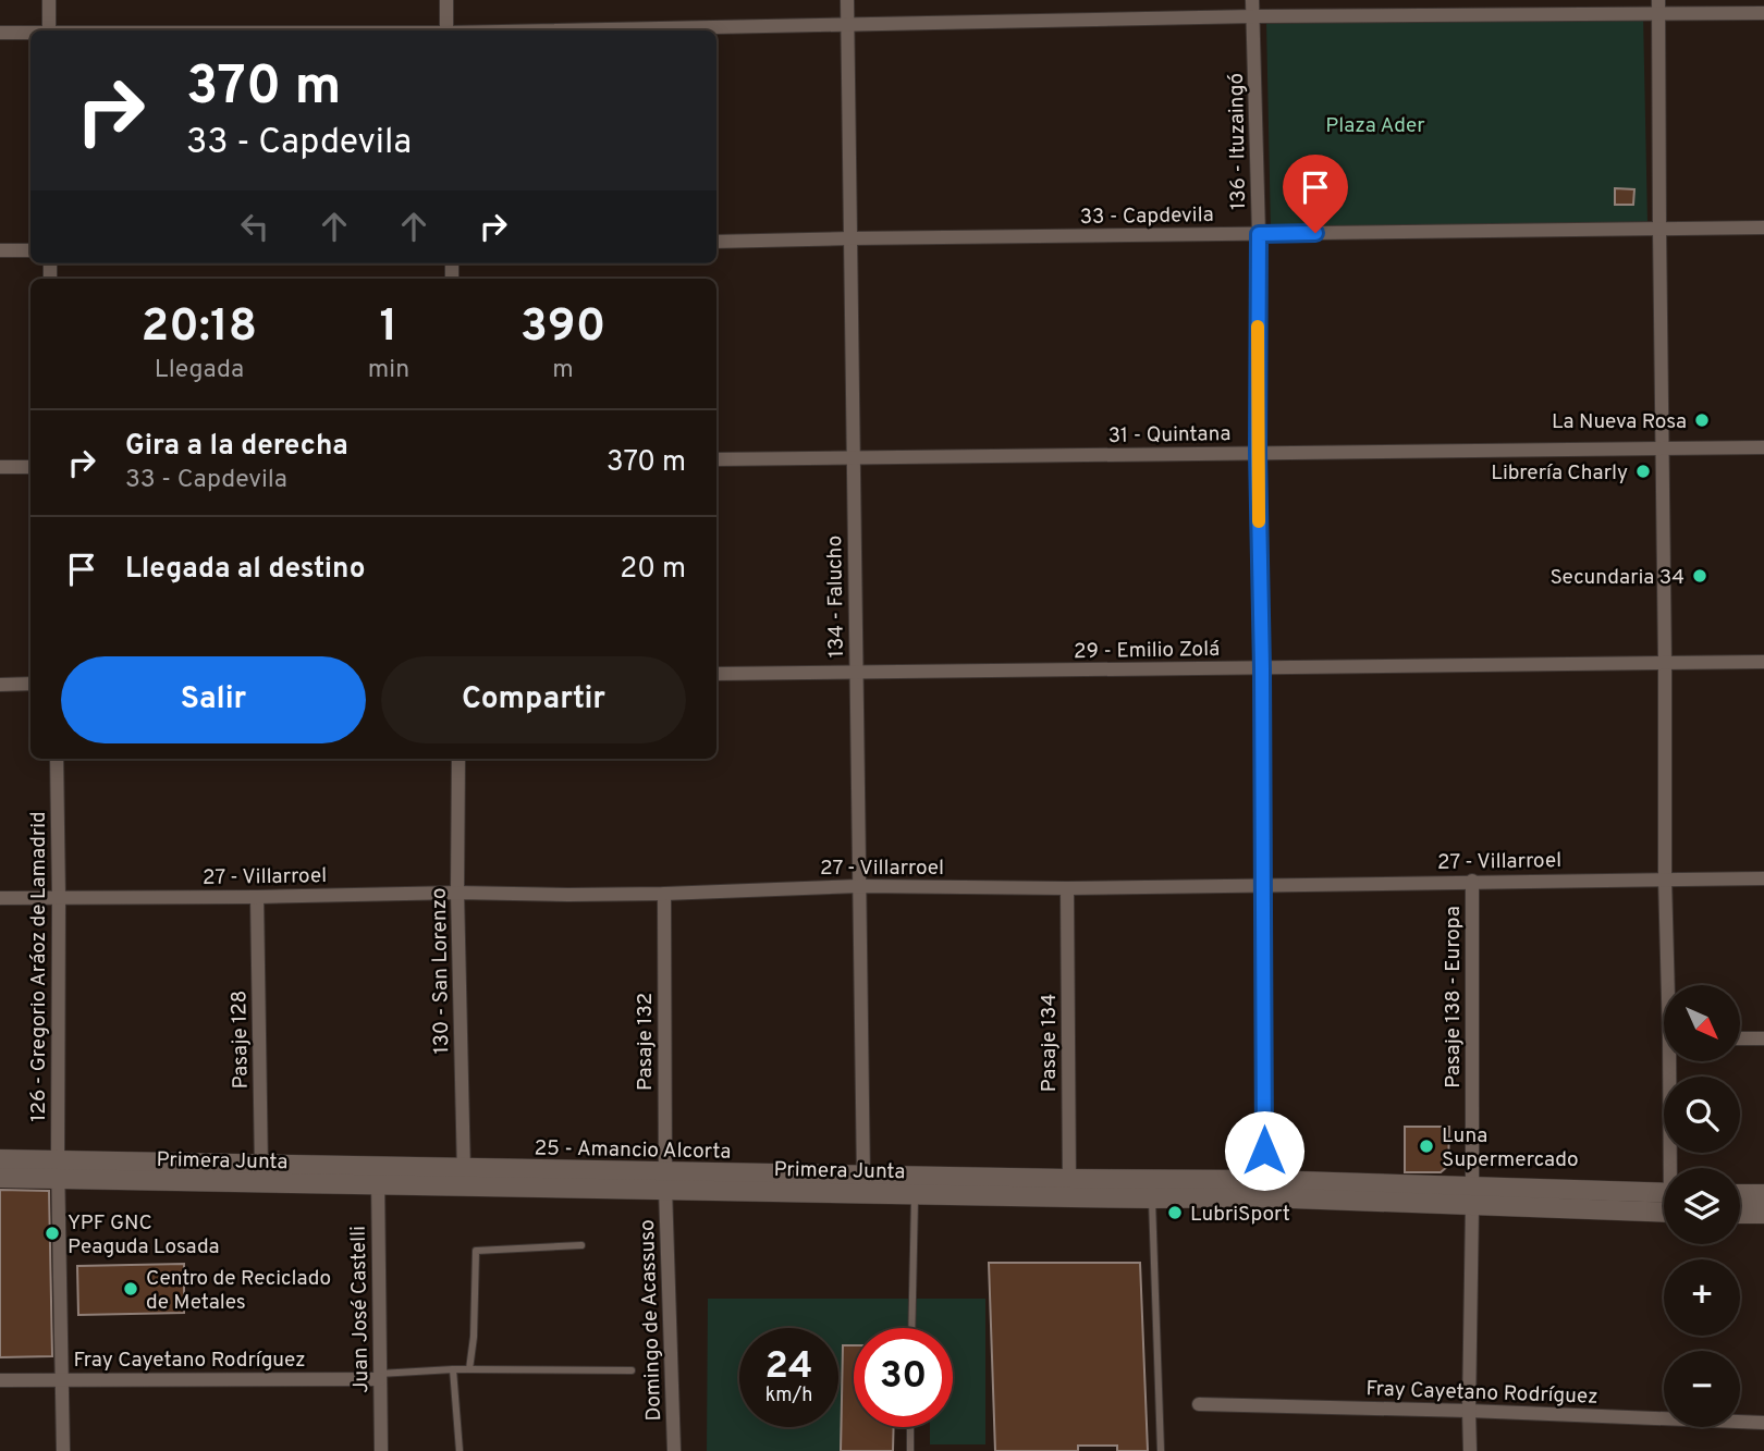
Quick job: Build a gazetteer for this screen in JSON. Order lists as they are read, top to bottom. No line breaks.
{"streets":{"main road":["Primera Junta"],"street":["136 - Ituzaingó","33 - Capdevila","31 - Quintana","134 - Falucho","29 - Emilio Zolá","27 - Villarroel","126 - Gregorio Aráoz de Lamadrid","130 - San Lorenzo","Pasaje 138 - Europa","Pasaje 128","Pasaje 132","Pasaje 134","Juan José Castelli","Domingo de Acassuso","Fray Cayetano Rodríguez"]},"crossings":[["136 - Ituzaingó","33 - Capdevila"],["136 - Ituzaingó","31 - Quintana"],["136 - Ituzaingó","29 - Emilio Zolá"],["136 - Ituzaingó","27 - Villarroel"],["136 - Ituzaingó","Primera Junta"],["33 - Capdevila","134 - Falucho"],["31 - Quintana","134 - Falucho"],["134 - Falucho","29 - Emilio Zolá"],["134 - Falucho","27 - Villarroel"],["134 - Falucho","Primera Junta"],["27 - Villarroel","126 - Gregorio Aráoz de Lamadrid"],["27 - Villarroel","130 - San Lorenzo"],["27 - Villarroel","Pasaje 138 - Europa"],["27 - Villarroel","Pasaje 128"],["27 - Villarroel","Pasaje 132"],["27 - Villarroel","Pasaje 134"],["126 - Gregorio Aráoz de Lamadrid","Primera Junta"],["126 - Gregorio Aráoz de Lamadrid","Fray Cayetano Rodríguez"],["130 - San Lorenzo","Primera Junta"],["Pasaje 138 - Europa","Fray Cayetano Rodríguez"],["Pasaje 128","Primera Junta"],["Pasaje 132","Primera Junta"],["Pasaje 132","Domingo de Acassuso"],["Pasaje 134","Primera Junta"],["Primera Junta","Juan José Castelli"],["Primera Junta","Domingo de Acassuso"],["Juan José Castelli","Fray Cayetano Rodríguez"]],"parks":["Plaza Ader"],"places":["La Nueva Rosa","Librería Charly","Secundaria 34","Luna Supermercado","LubriSport","YPF GNC Peaguda Losada","Centro de Reciclado de Metales"],"north":"bottom right","page":{"turn":["370 m","33 - Capdevila"],"eta":["20:18","Llegada","1","min","390","m"],"list":[{"name":"Gira a la derecha","note":"33 - Capdevila","value":"370 m"},{"name":"Llegada al destino","value":"20 m"}],"buttons":["Salir","Compartir"],"map_buttons":["+","−"],"speed":"24 km/h","limit":"30"}}
